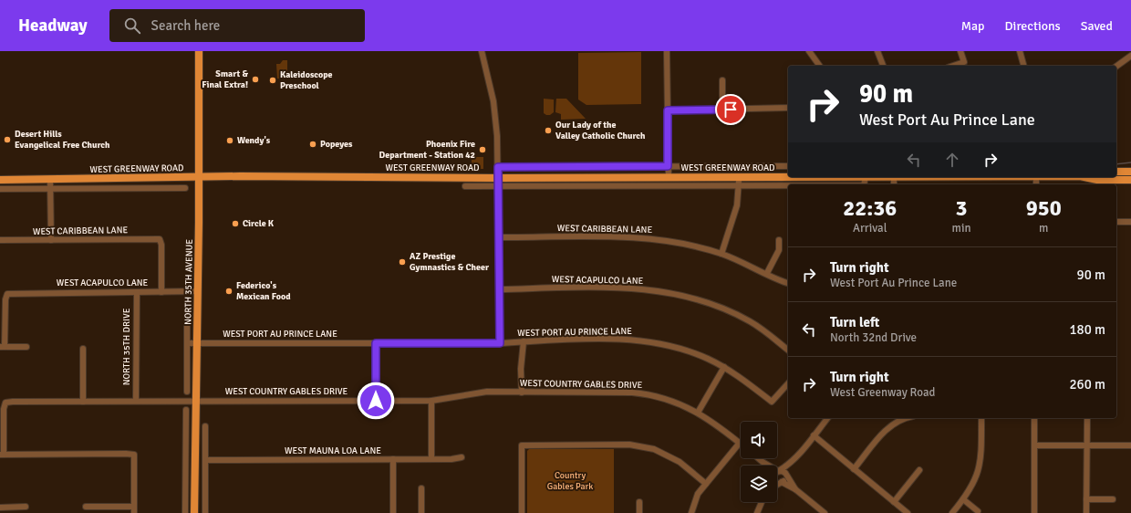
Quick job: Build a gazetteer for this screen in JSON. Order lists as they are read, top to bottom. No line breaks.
{"streets":{"main road":["WEST GREENWAY ROAD","NORTH 35TH AVENUE"],"street":["WEST CARIBBEAN LANE","WEST ACAPULCO LANE","WEST PORT AU PRINCE LANE","NORTH 35TH DRIVE","WEST COUNTRY GABLES DRIVE","WEST MAUNA LOA LANE"]},"crossings":[["WEST GREENWAY ROAD","NORTH 35TH AVENUE"],["WEST CARIBBEAN LANE","WEST ACAPULCO LANE"],["WEST ACAPULCO LANE","NORTH 35TH AVENUE"],["WEST ACAPULCO LANE","NORTH 35TH DRIVE"],["NORTH 35TH AVENUE","WEST PORT AU PRINCE LANE"],["NORTH 35TH AVENUE","WEST COUNTRY GABLES DRIVE"],["NORTH 35TH DRIVE","WEST COUNTRY GABLES DRIVE"]],"parks":["Country Gables Park"],"places":["Smart & Final Extra!","Kaleidoscope Preschool","Our Lady of the Valley Catholic Church","Desert Hills Evangelical Free Church","Wendy's","Popeyes","Phoenix Fire Department - Station 42","Circle K","AZ Prestige Gymnastics & Cheer","Federico's Mexican Food"],"page":{"header":"Headway","search":"Search here","nav":["Map","Directions","Saved"],"turn":["90 m","West Port Au Prince Lane"],"eta":["22:36","Arrival","3","min","950","m"],"list":[{"name":"Turn right","note":"West Port Au Prince Lane","value":"90 m"},{"name":"Turn left","note":"North 32nd Drive","value":"180 m"},{"name":"Turn right","note":"West Greenway Road","value":"260 m"}]}}
